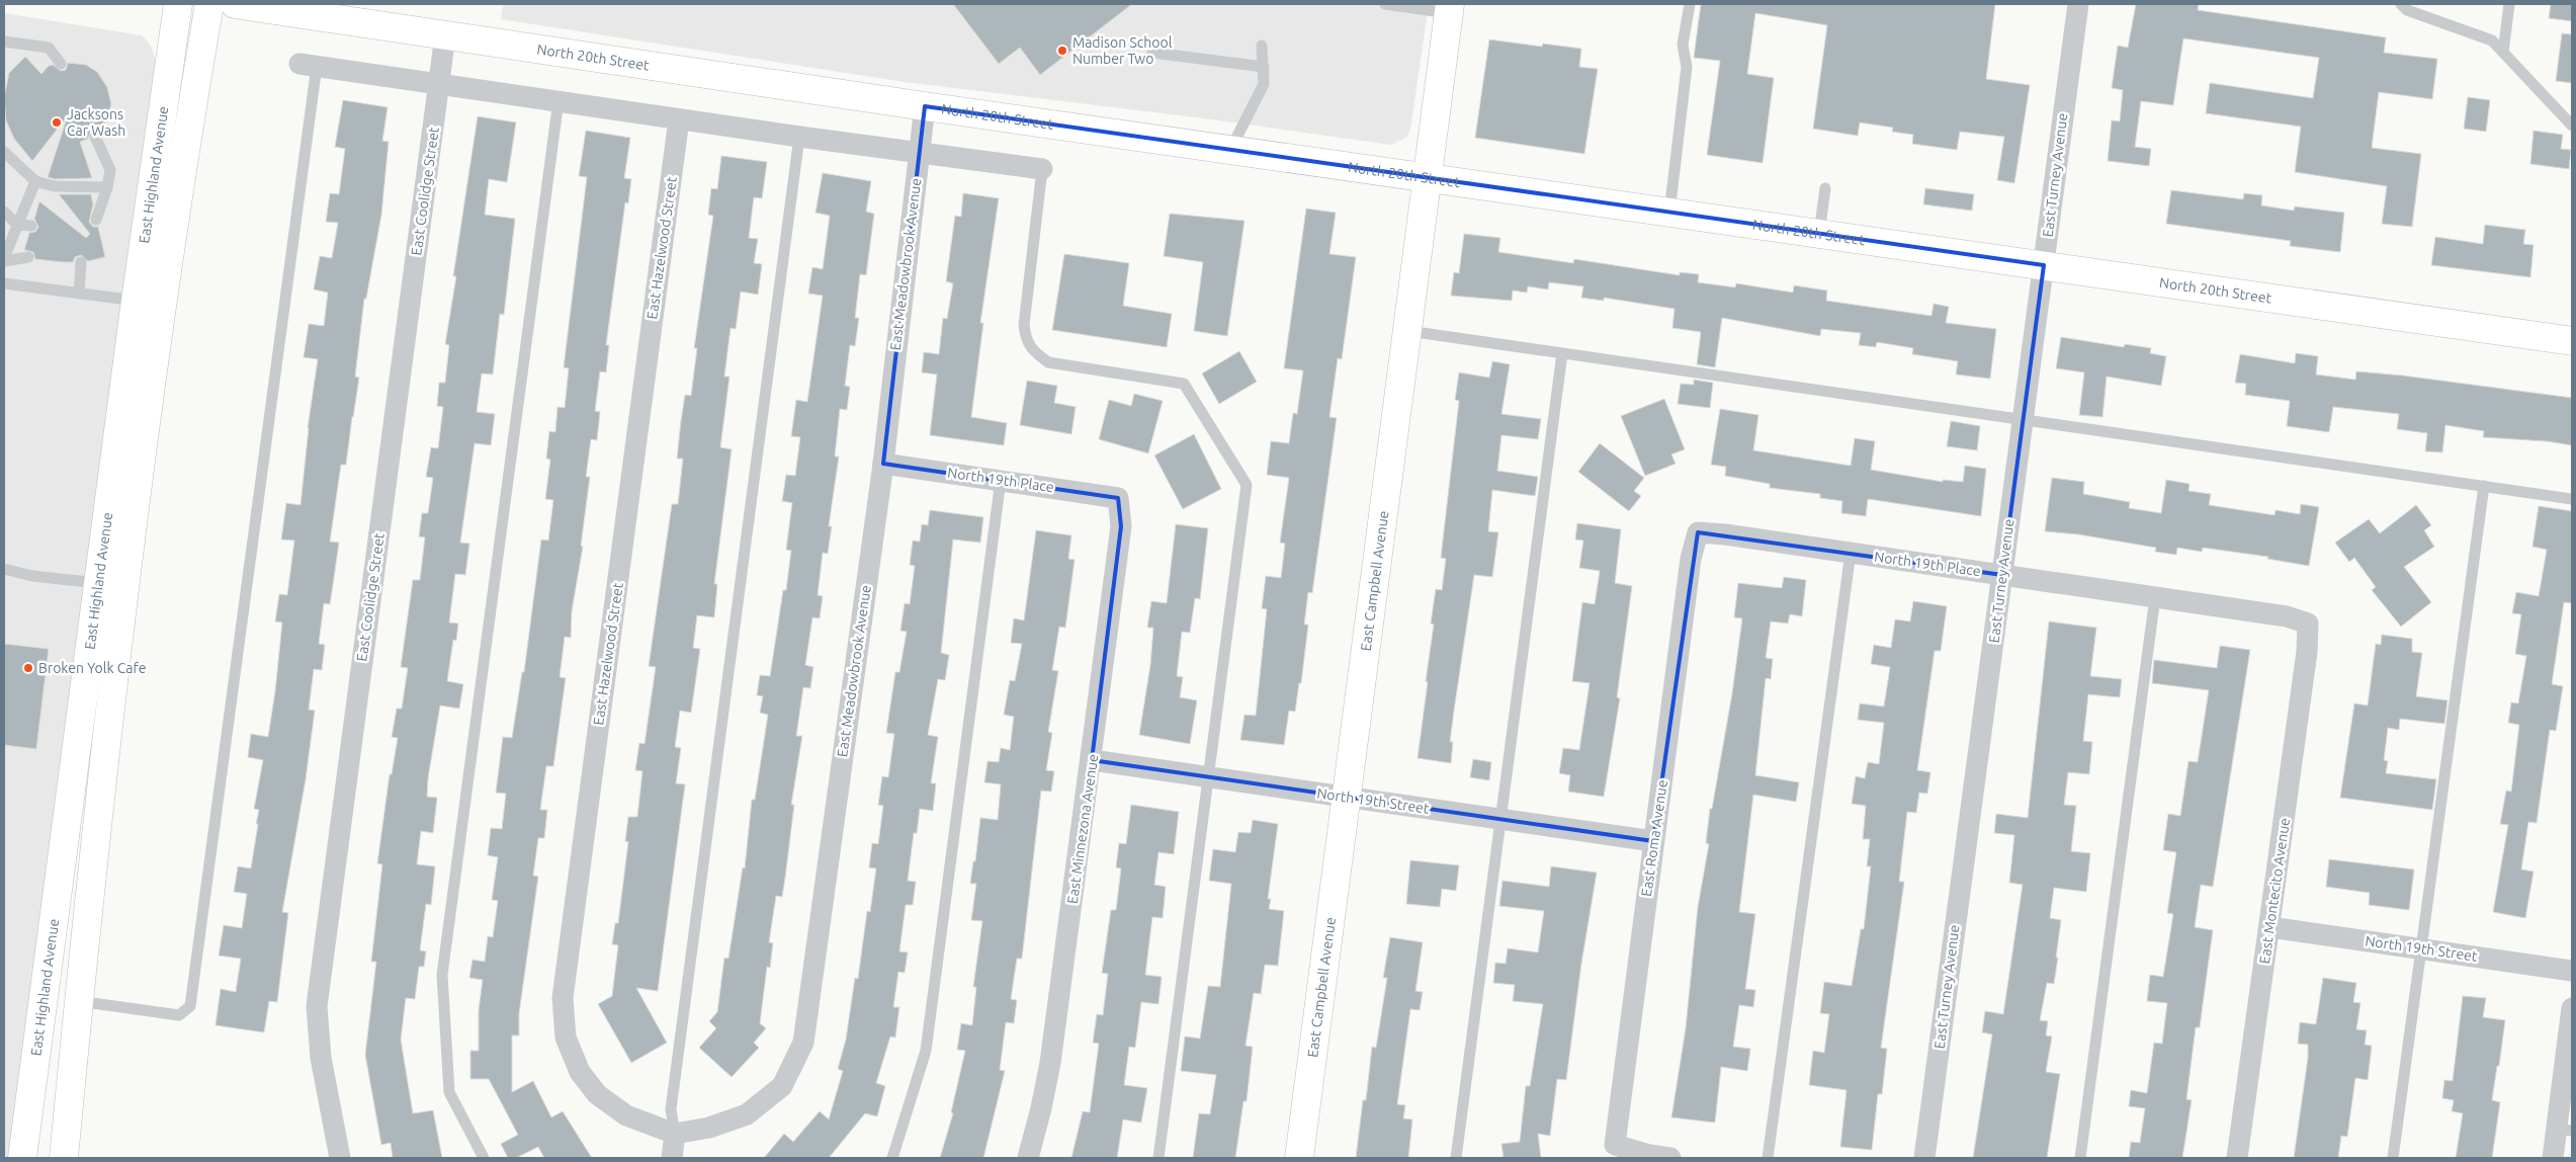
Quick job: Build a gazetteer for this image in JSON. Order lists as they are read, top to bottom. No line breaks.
{"streets":{"street":["North 20th Street","East Highland Avenue","East Turney Avenue","East Coolidge Street","East Hazelwood Street","East Meadowbrook Avenue","North 19th Place","East Campbell Avenue","North 19th Street","East Minnezona Avenue","East Roma Avenue","East Montecito Avenue"]},"crossings":[["North 20th Street","East Turney Avenue"],["North 20th Street","East Coolidge Street"],["North 20th Street","East Meadowbrook Avenue"],["North 20th Street","East Campbell Avenue"],["East Turney Avenue","North 19th Place"],["East Hazelwood Street","East Meadowbrook Avenue"],["East Meadowbrook Avenue","North 19th Place"],["North 19th Place","East Minnezona Avenue"],["North 19th Place","East Roma Avenue"],["North 19th Place","East Montecito Avenue"],["East Campbell Avenue","North 19th Street"],["North 19th Street","East Minnezona Avenue"],["North 19th Street","East Roma Avenue"],["North 19th Street","East Montecito Avenue"]],"places":["Madison School Number Two","Jacksons Car Wash","Broken Yolk Cafe"]}
